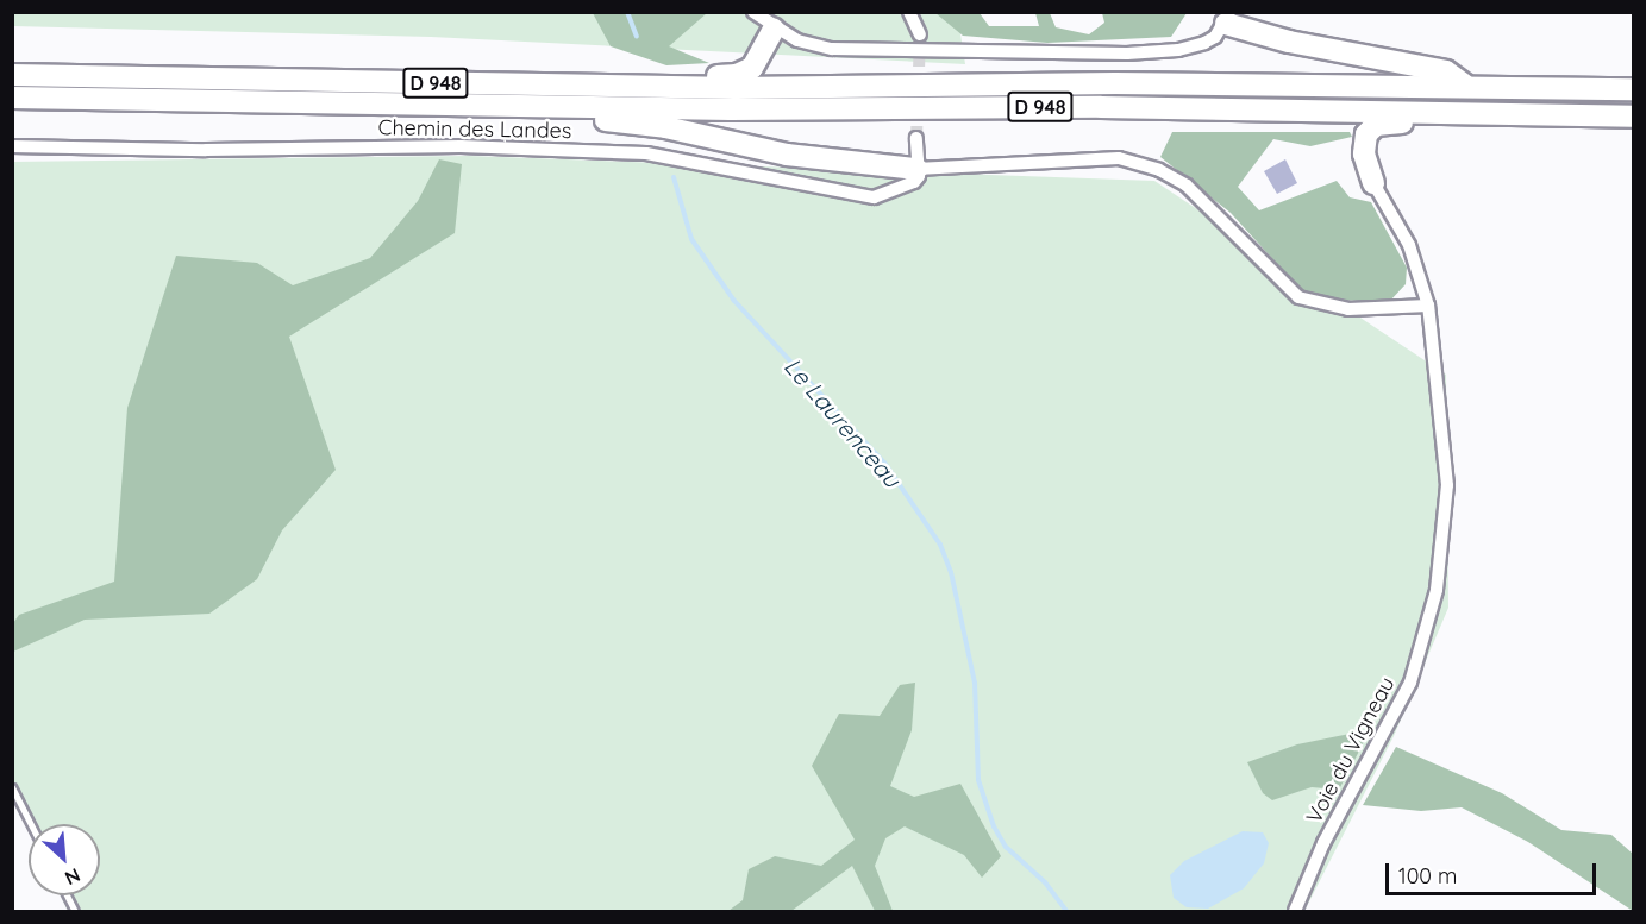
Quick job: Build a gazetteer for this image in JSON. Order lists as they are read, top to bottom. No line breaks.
{"streets":{"highway":["D 948"],"street":["Chemin des Landes","Voie du Vigneau"]},"water":["Le Laurenceau"],"scale_bar":"100 m","north":"bottom right"}
